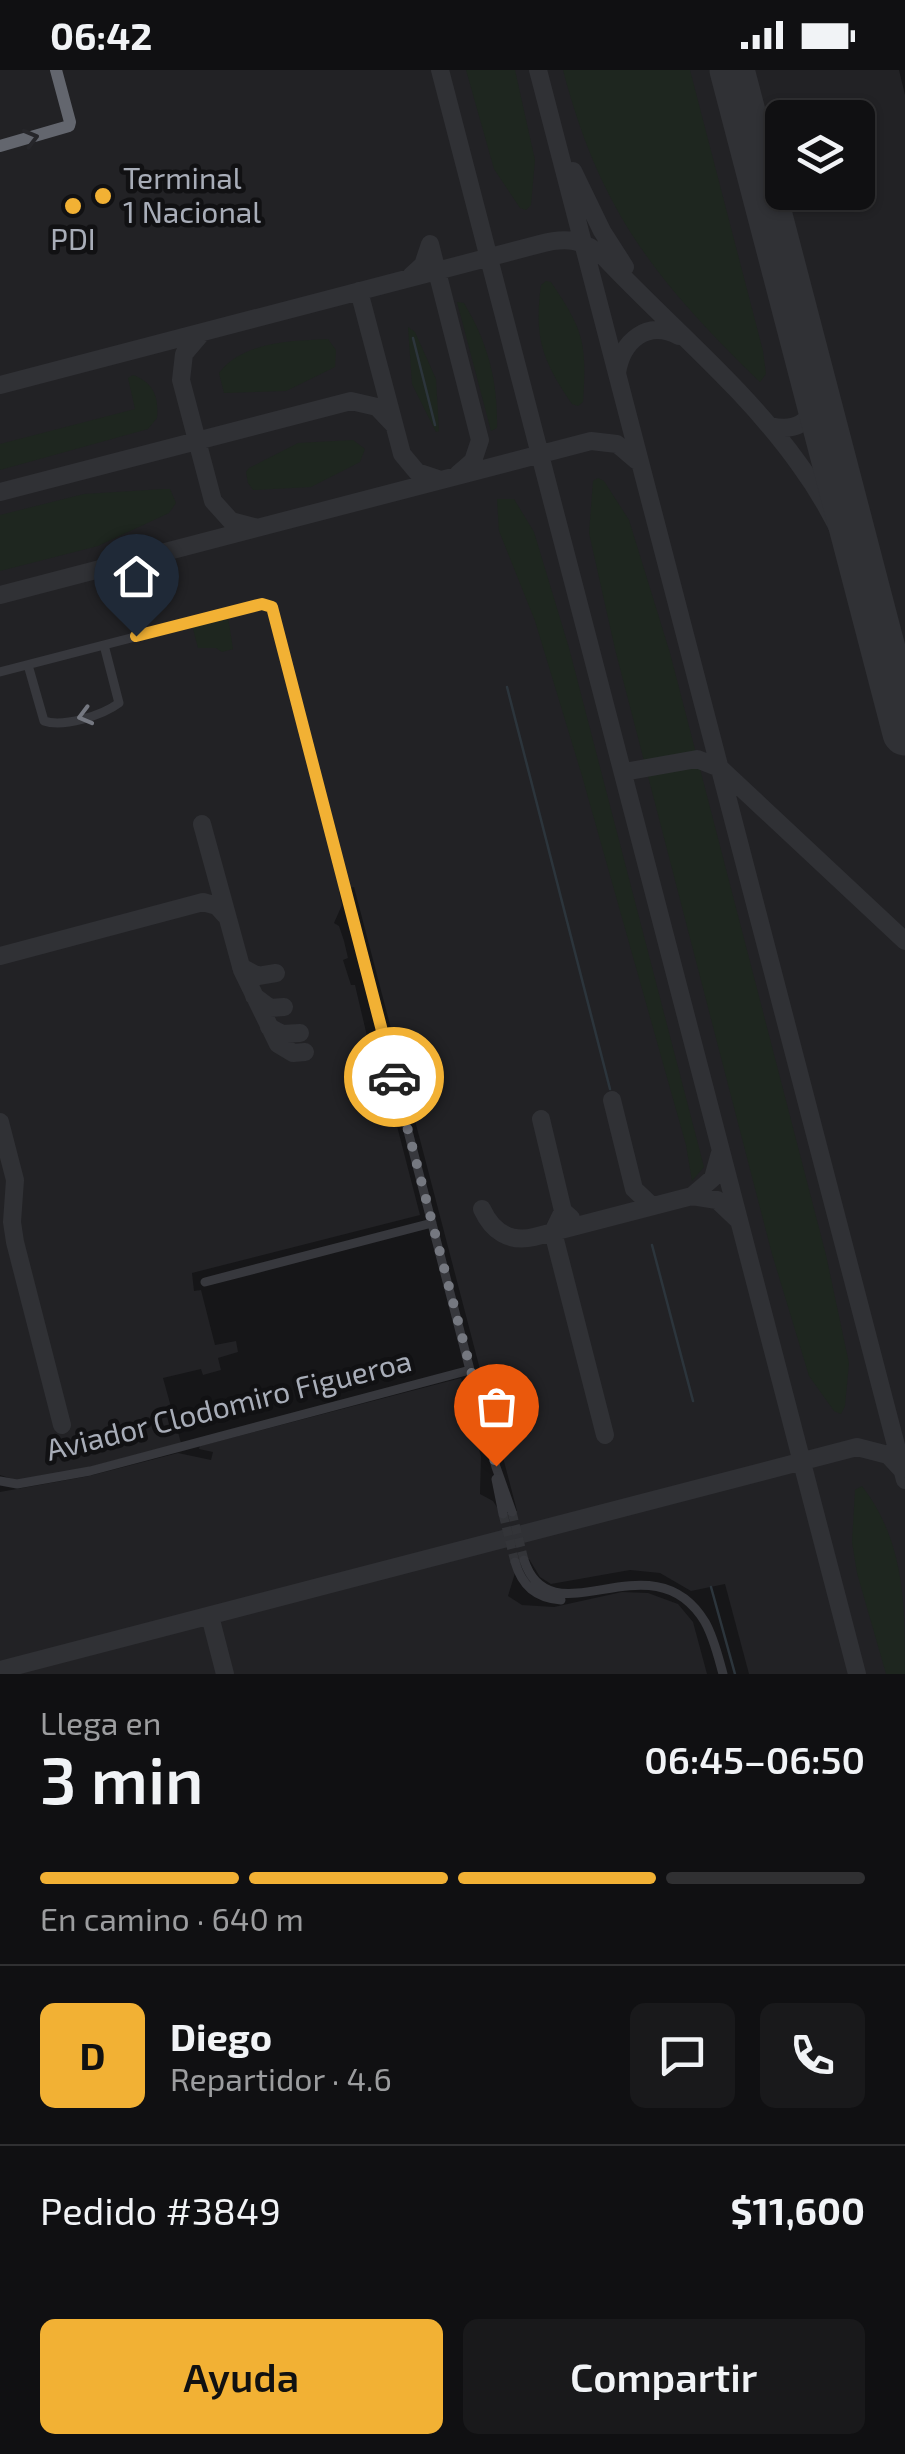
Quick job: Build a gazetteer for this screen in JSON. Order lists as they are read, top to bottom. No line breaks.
{"streets":{"street":["Aviador Clodomiro Figueroa"]},"places":["Terminal 1 Nacional","PDI"],"page":{"status":"06:42","heading":["3 min","Llega en","06:45–06:50"],"panel":["Diego","Repartidor · 4.6","Pedido #3849","$11,600"],"bar":"En camino · 640 m","round":"D","buttons":["Ayuda","Compartir"]}}
